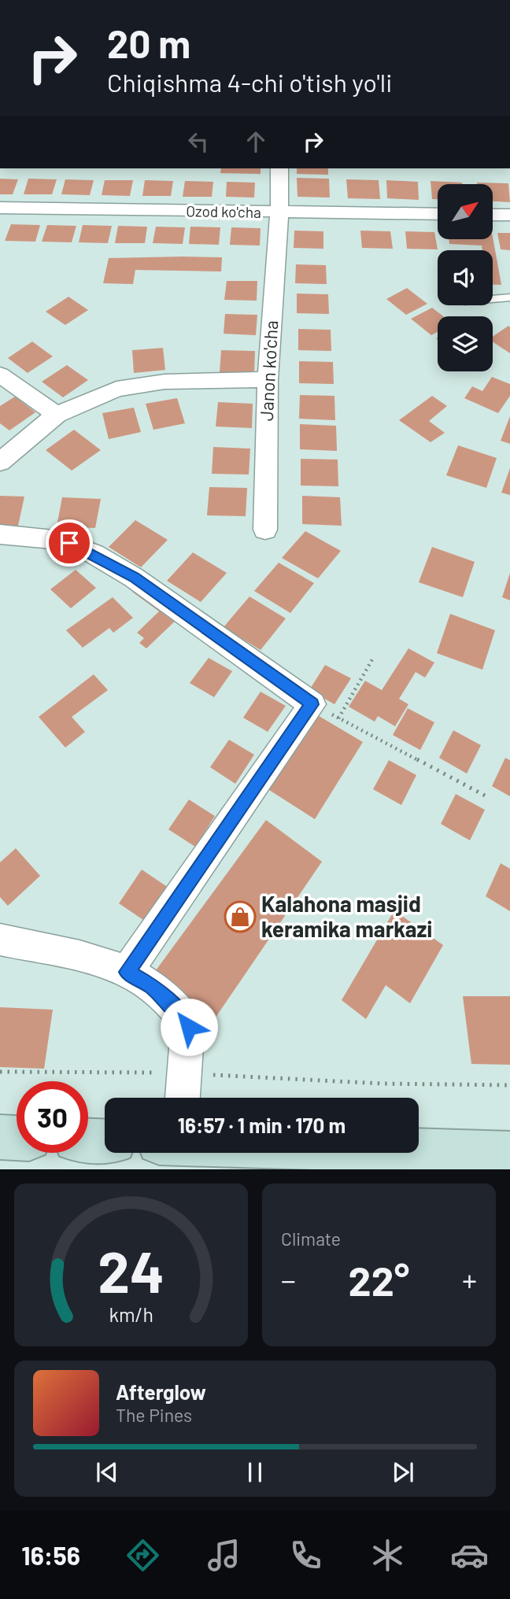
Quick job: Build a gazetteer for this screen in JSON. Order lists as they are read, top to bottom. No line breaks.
{"streets":{"street":["Ozod ko'cha","Janon ko'cha"]},"crossings":[["Ozod ko'cha","Janon ko'cha"]],"places":{"shop":["Kalahona masjid keramika markazi"]},"north":"top right","page":{"turn":["20 m","Chiqishma 4-chi o'tish yo'li"],"limit":"30","trip":"16:57 · 1 min · 170 m","tile":"Climate","heat":["−","22°","+"],"song":["Afterglow","The Pines"],"tabs":"16:56","gauge":["24","km/h"]}}
